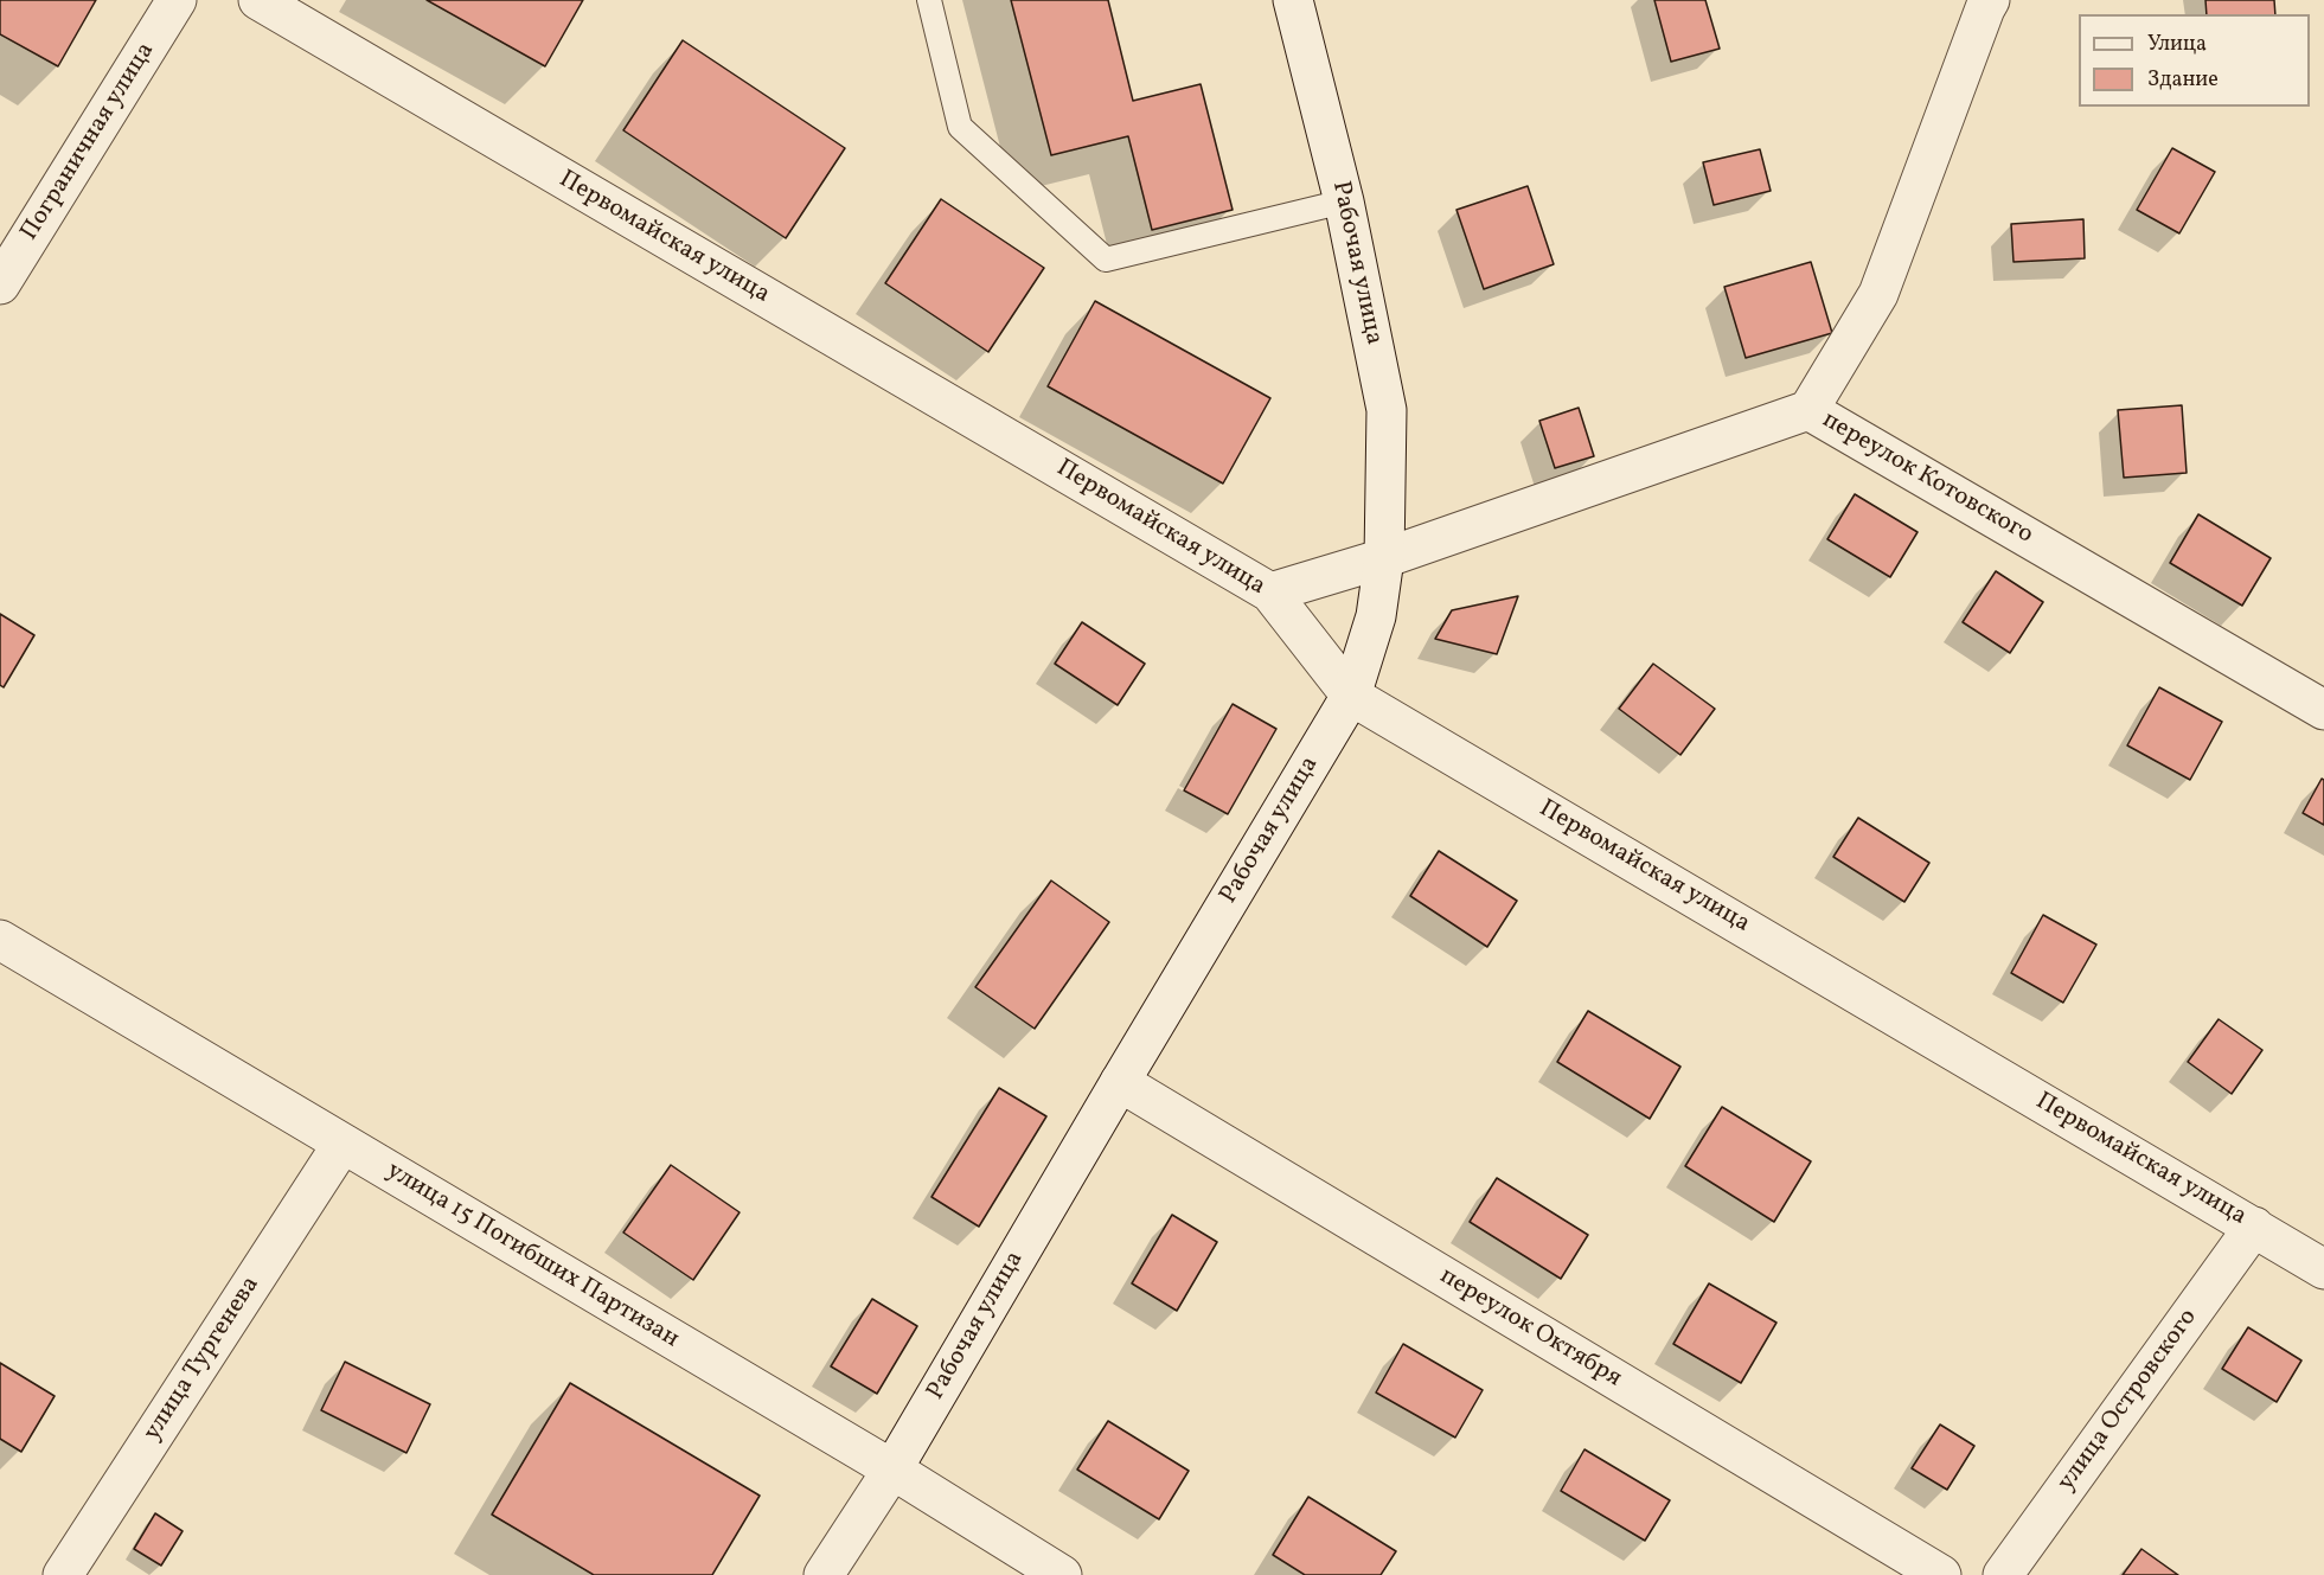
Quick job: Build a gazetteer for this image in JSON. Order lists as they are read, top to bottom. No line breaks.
{"streets":{"street":["Пограничная улица","Первомайская улица","Рабочая улица","переулок Котовского","улица 15 Погибших Партизан","переулок Октября","улица Тургенева","улица Островского"]},"crossings":[["Первомайская улица","Рабочая улица"],["Первомайская улица","улица Островского"],["Рабочая улица","улица 15 Погибших Партизан"],["Рабочая улица","переулок Октября"],["улица 15 Погибших Партизан","улица Тургенева"]],"legend":["Улица","Здание"]}
